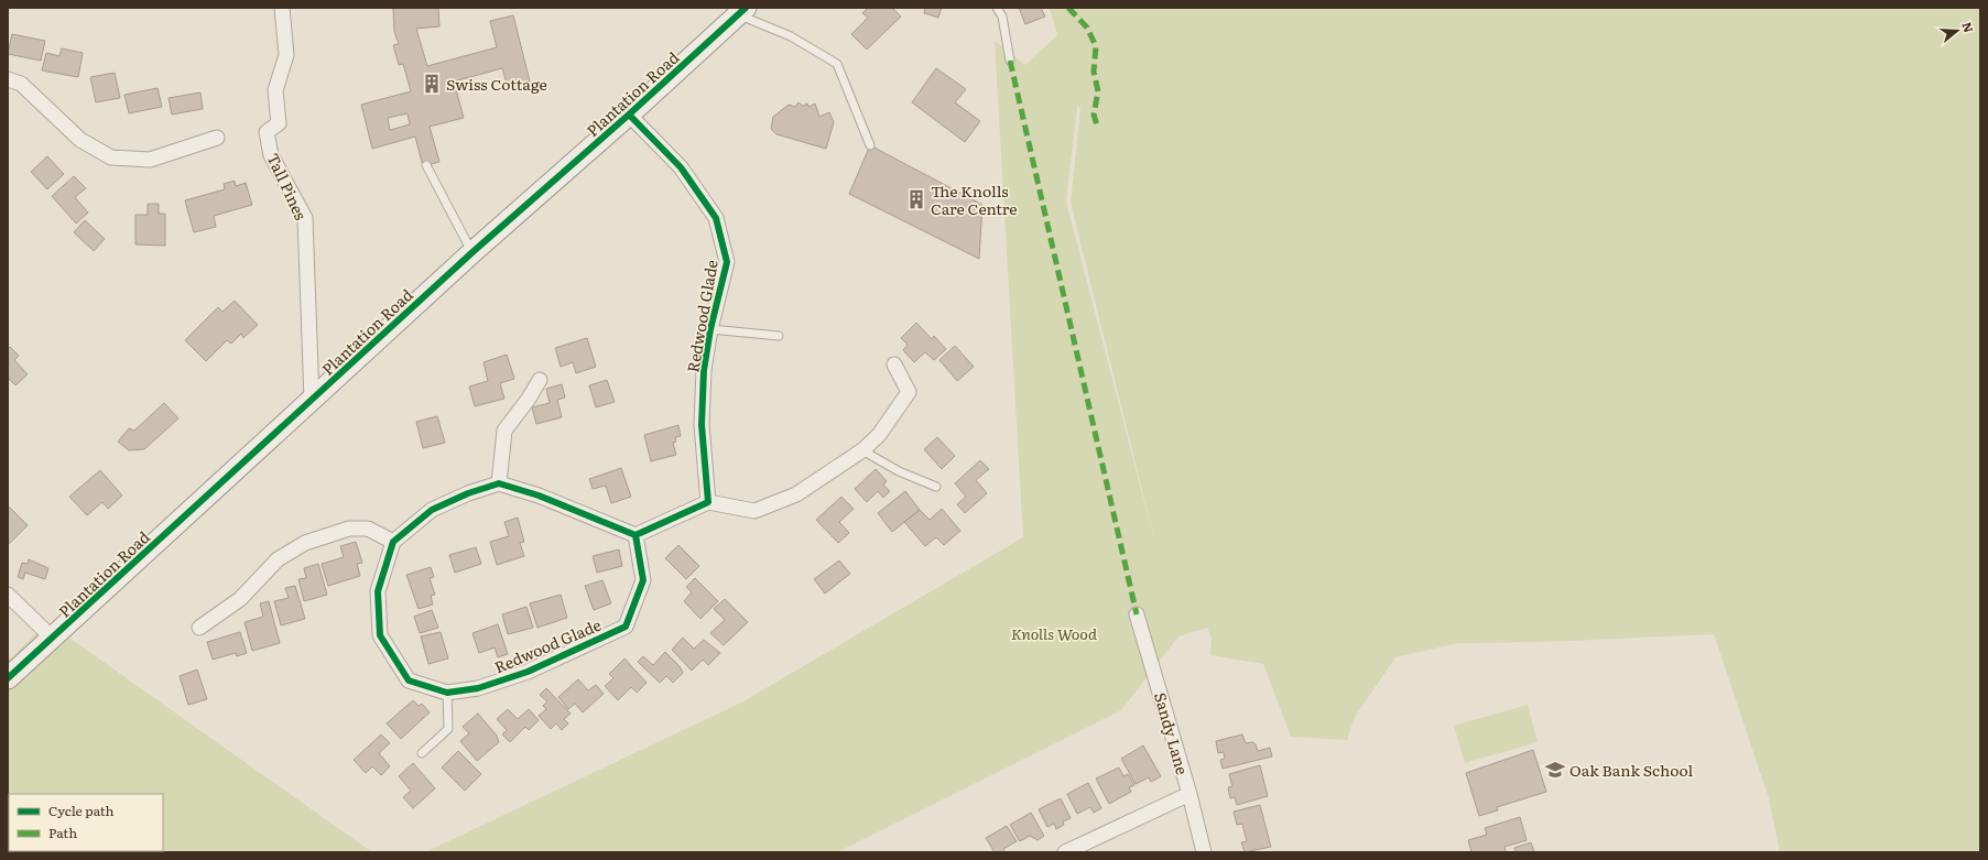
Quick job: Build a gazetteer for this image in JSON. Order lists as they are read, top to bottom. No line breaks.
{"streets":{"street":["Plantation Road","Tall Pines","Redwood Glade","Sandy Lane"]},"crossings":[["Plantation Road","Tall Pines"],["Plantation Road","Redwood Glade"]],"parks":["Knolls Wood"],"places":{"building":["Swiss Cottage","The Knolls Care Centre"],"school or university":["Oak Bank School"]},"legend":["Cycle path","Path"],"north":"right"}
